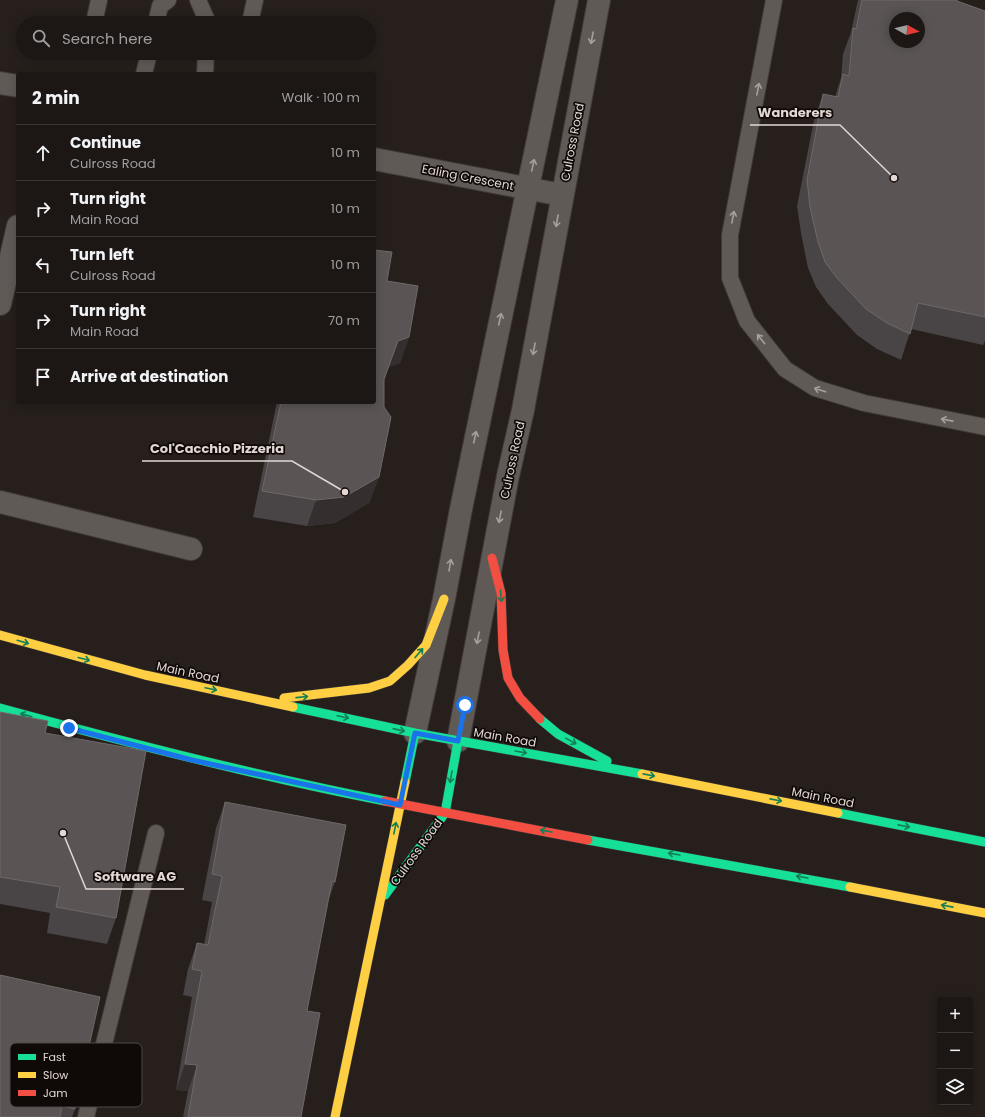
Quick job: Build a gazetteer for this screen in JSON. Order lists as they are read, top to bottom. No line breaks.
{"streets":{"main road":["Culross Road","Main Road"],"street":["Ealing Crescent"]},"crossings":[["Culross Road","Ealing Crescent"],["Culross Road","Main Road"]],"places":["Wanderers","Col'Cacchio Pizzeria","Software AG"],"legend":["Fast","Slow","Jam"],"north":"right","page":{"search":"Search here","heading":["2 min","Walk · 100 m"],"list":[["Continue","Culross Road","10 m"],["Turn right","Main Road","10 m"],["Turn left","Culross Road","10 m"],["Turn right","Main Road","70 m"],"Arrive at destination"],"map_buttons":["+","−"]}}
